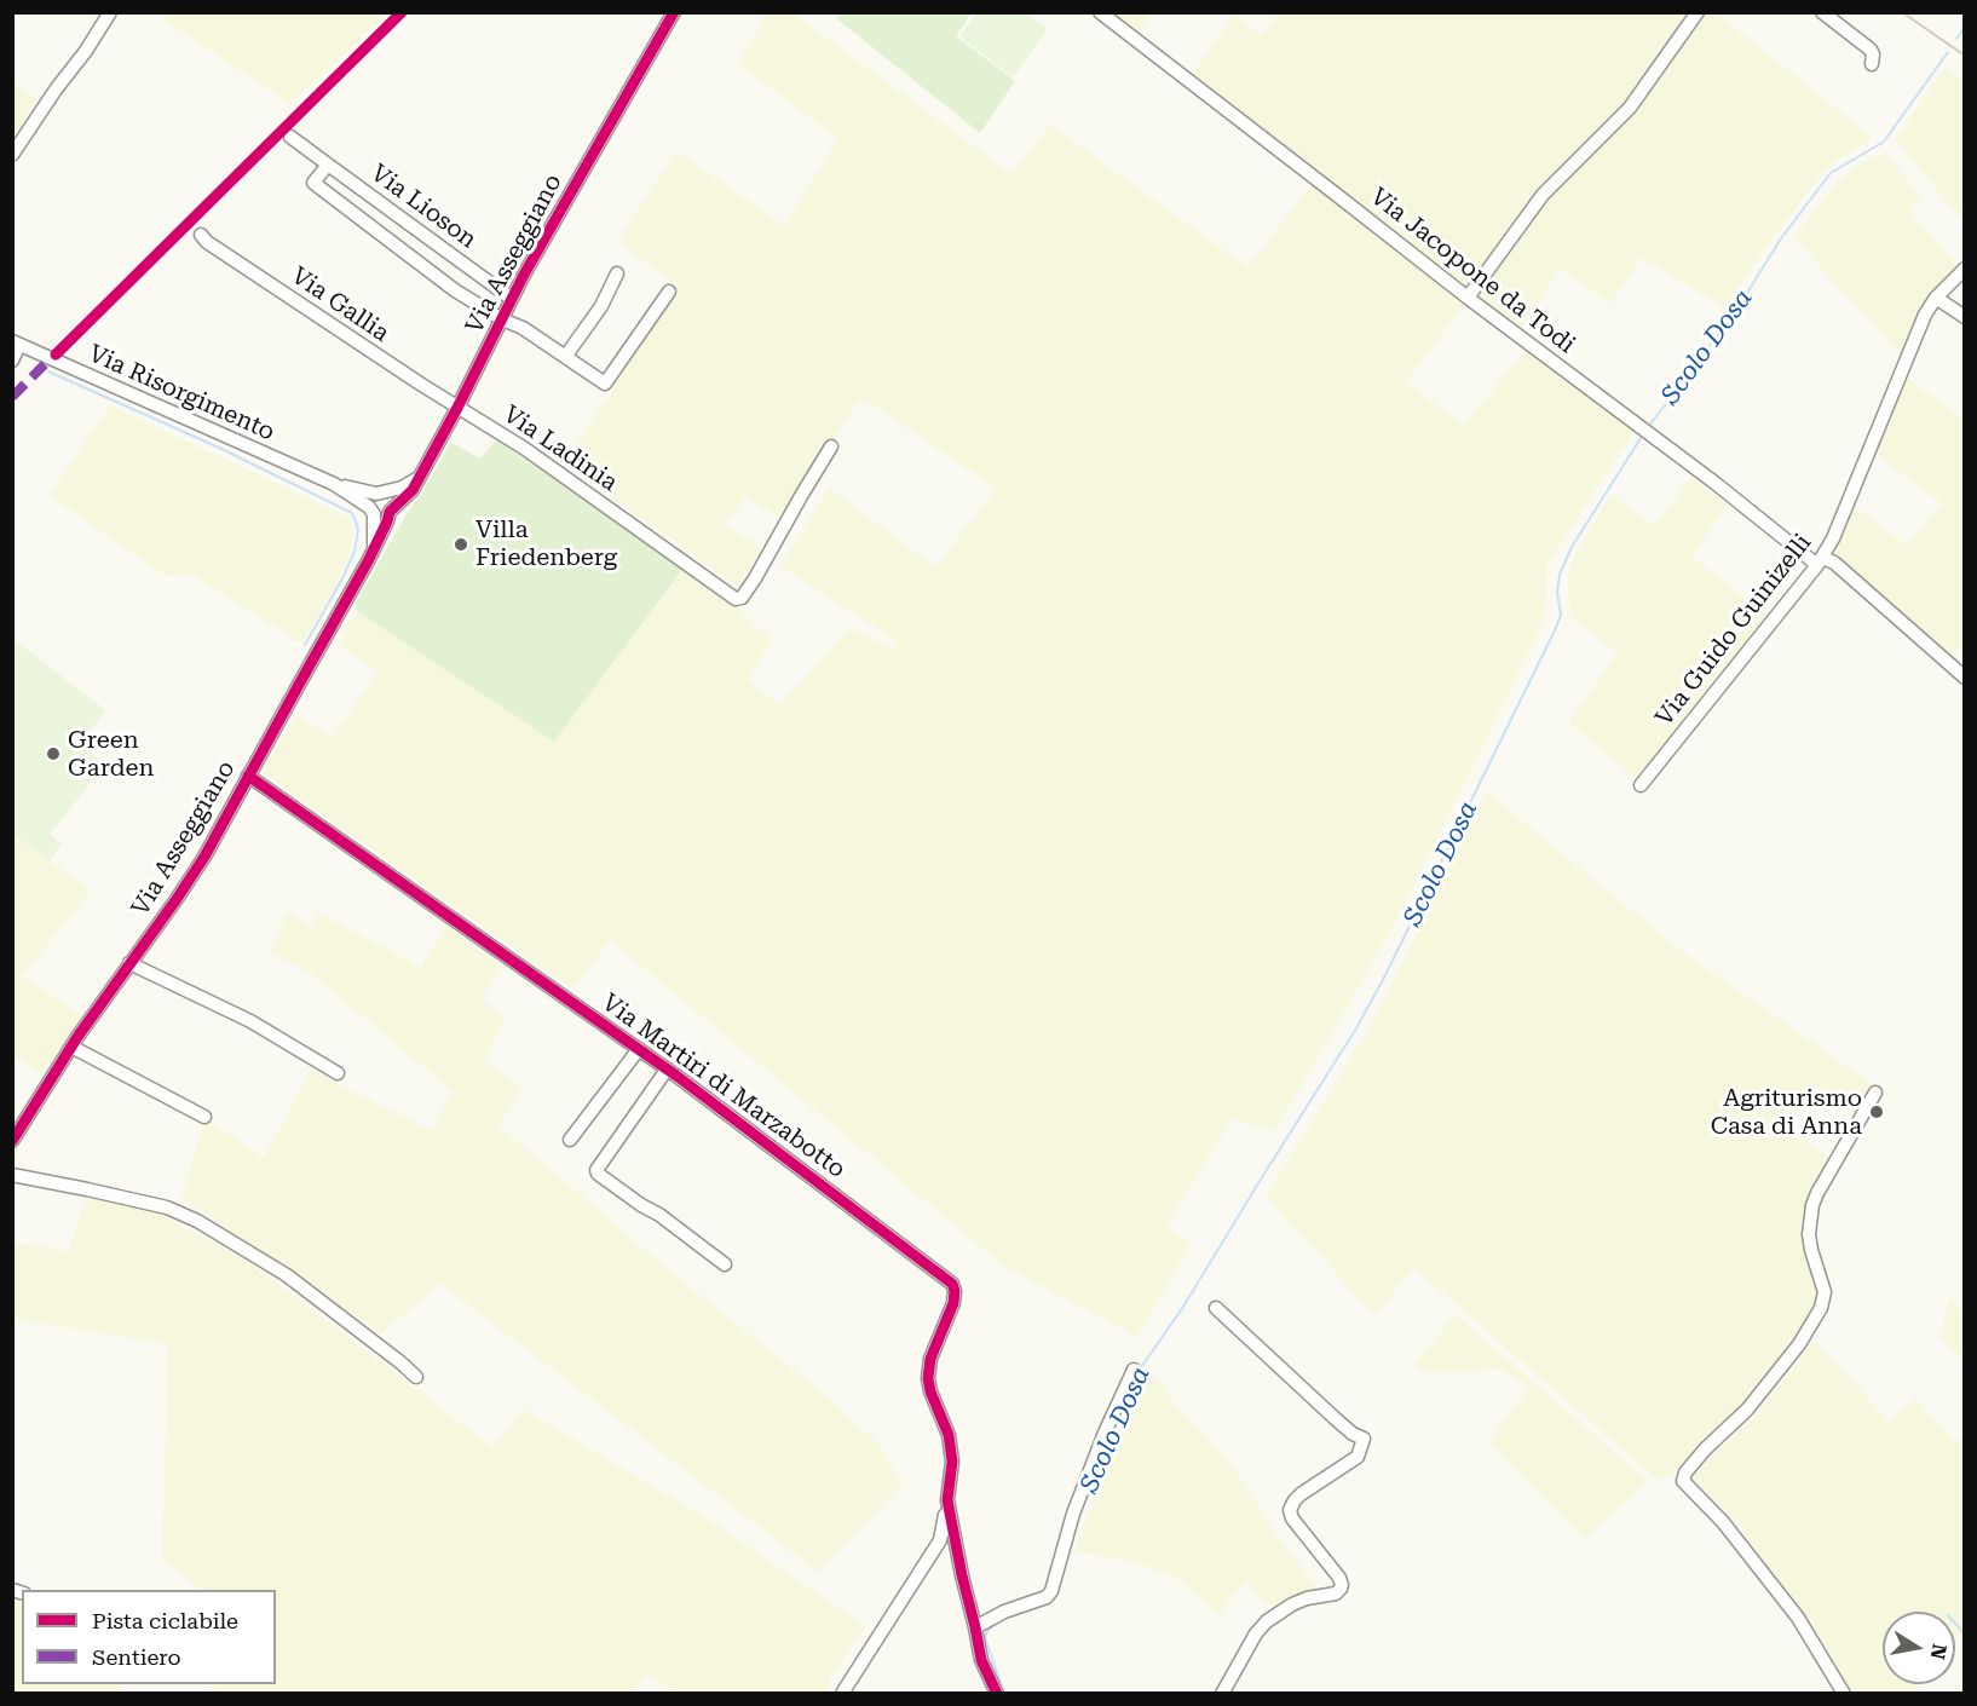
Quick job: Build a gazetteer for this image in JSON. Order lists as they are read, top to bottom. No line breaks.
{"streets":{"street":["Via Lioson","Via Asseggiano","Via Jacopone da Todi","Via Gallia","Via Risorgimento","Via Ladinia","Via Guido Guinizelli","Via Martiri di Marzabotto"]},"crossings":[["Via Lioson","Via Asseggiano"],["Via Asseggiano","Via Gallia"],["Via Asseggiano","Via Risorgimento"],["Via Asseggiano","Via Ladinia"],["Via Asseggiano","Via Martiri di Marzabotto"],["Via Jacopone da Todi","Via Guido Guinizelli"],["Via Gallia","Via Ladinia"]],"water":["Scolo Dosa"],"places":["Villa Friedenberg","Green Garden","Agriturismo Casa di Anna"],"legend":["Pista ciclabile","Sentiero"],"north":"right"}
